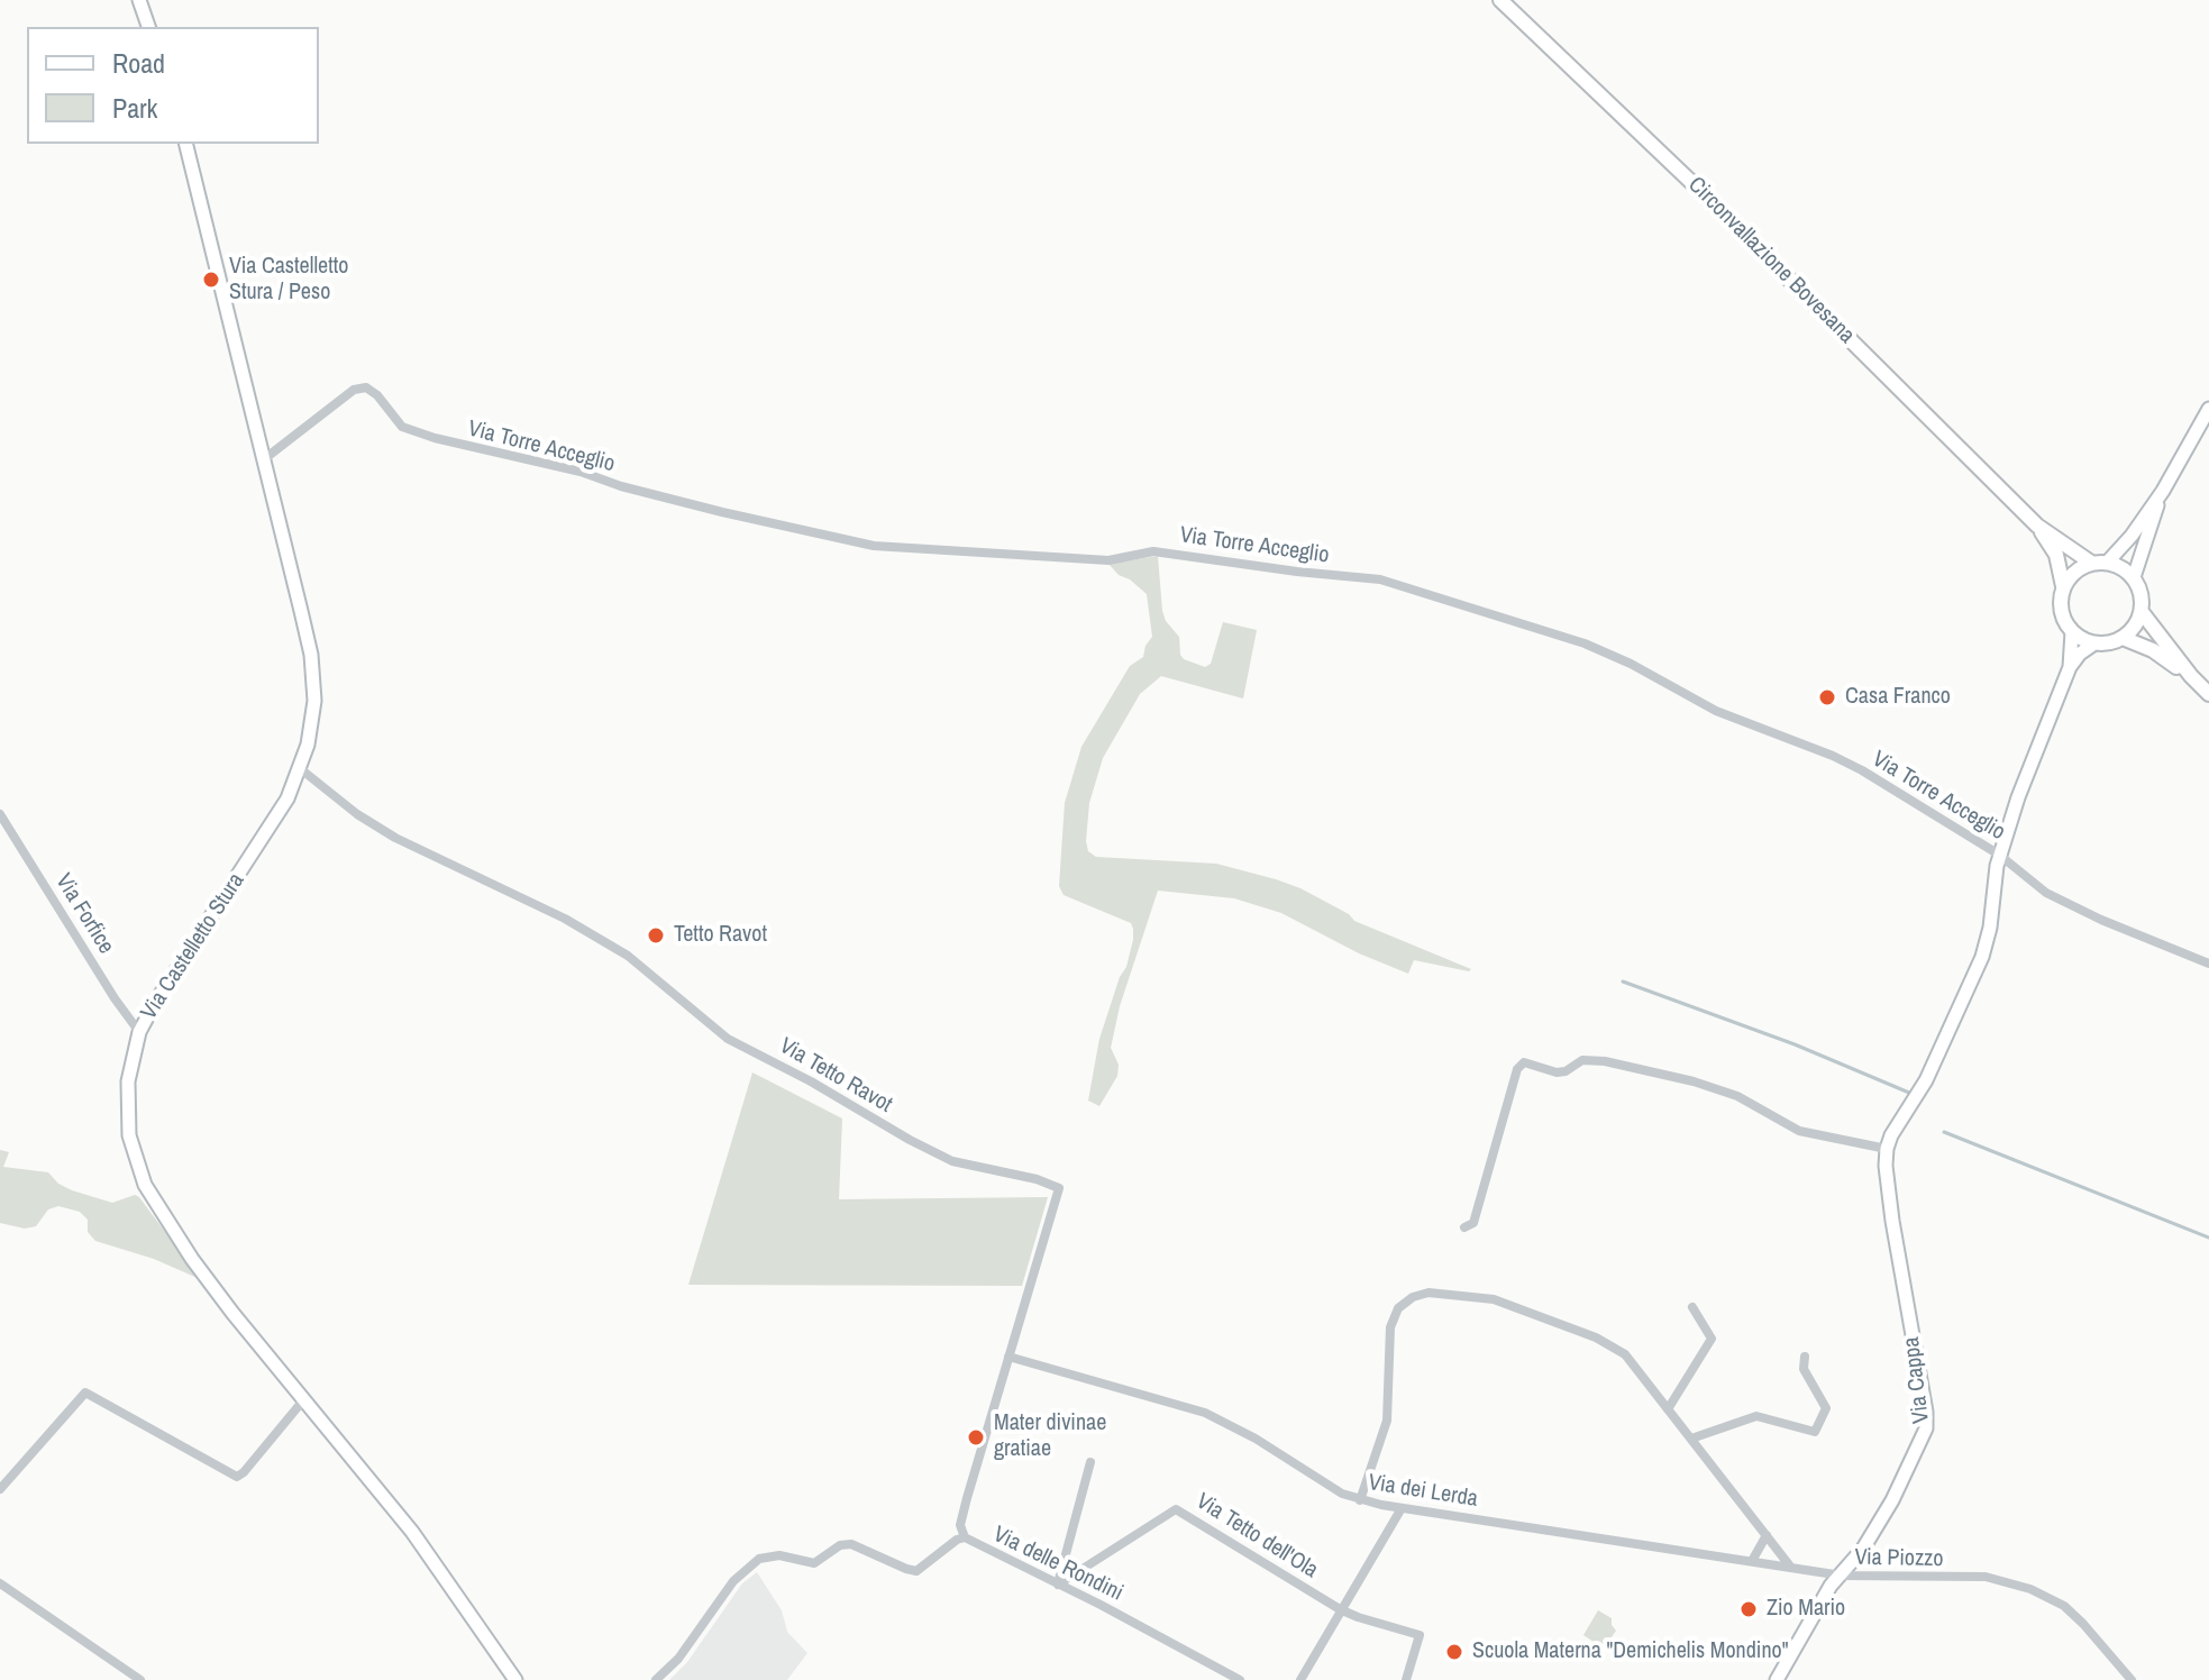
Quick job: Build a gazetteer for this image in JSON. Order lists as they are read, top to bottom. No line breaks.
{"streets":{"main road":["Circonvallazione Bovesana"],"street":["Via Torre Acceglio","Via Forfice","Via Castelletto Stura","Via Tetto Ravot","Via Cappa","Via dei Lerda","Via Tetto dell'Ola","Via Piozzo","Via delle Rondini"]},"crossings":[["Via Torre Acceglio","Via Castelletto Stura"],["Via Forfice","Via Castelletto Stura"],["Via Castelletto Stura","Via Tetto Ravot"],["Via Tetto Ravot","Via dei Lerda"],["Via Tetto Ravot","Via delle Rondini"],["Via Cappa","Via Piozzo"],["Via dei Lerda","Via Piozzo"],["Via Tetto dell'Ola","Via delle Rondini"]],"places":["Via Castelletto Stura / Peso","Casa Franco","Tetto Ravot","Mater divinae gratiae","Zio Mario","Scuola Materna \"Demichelis Mondino\""],"legend":["Road","Park"]}
